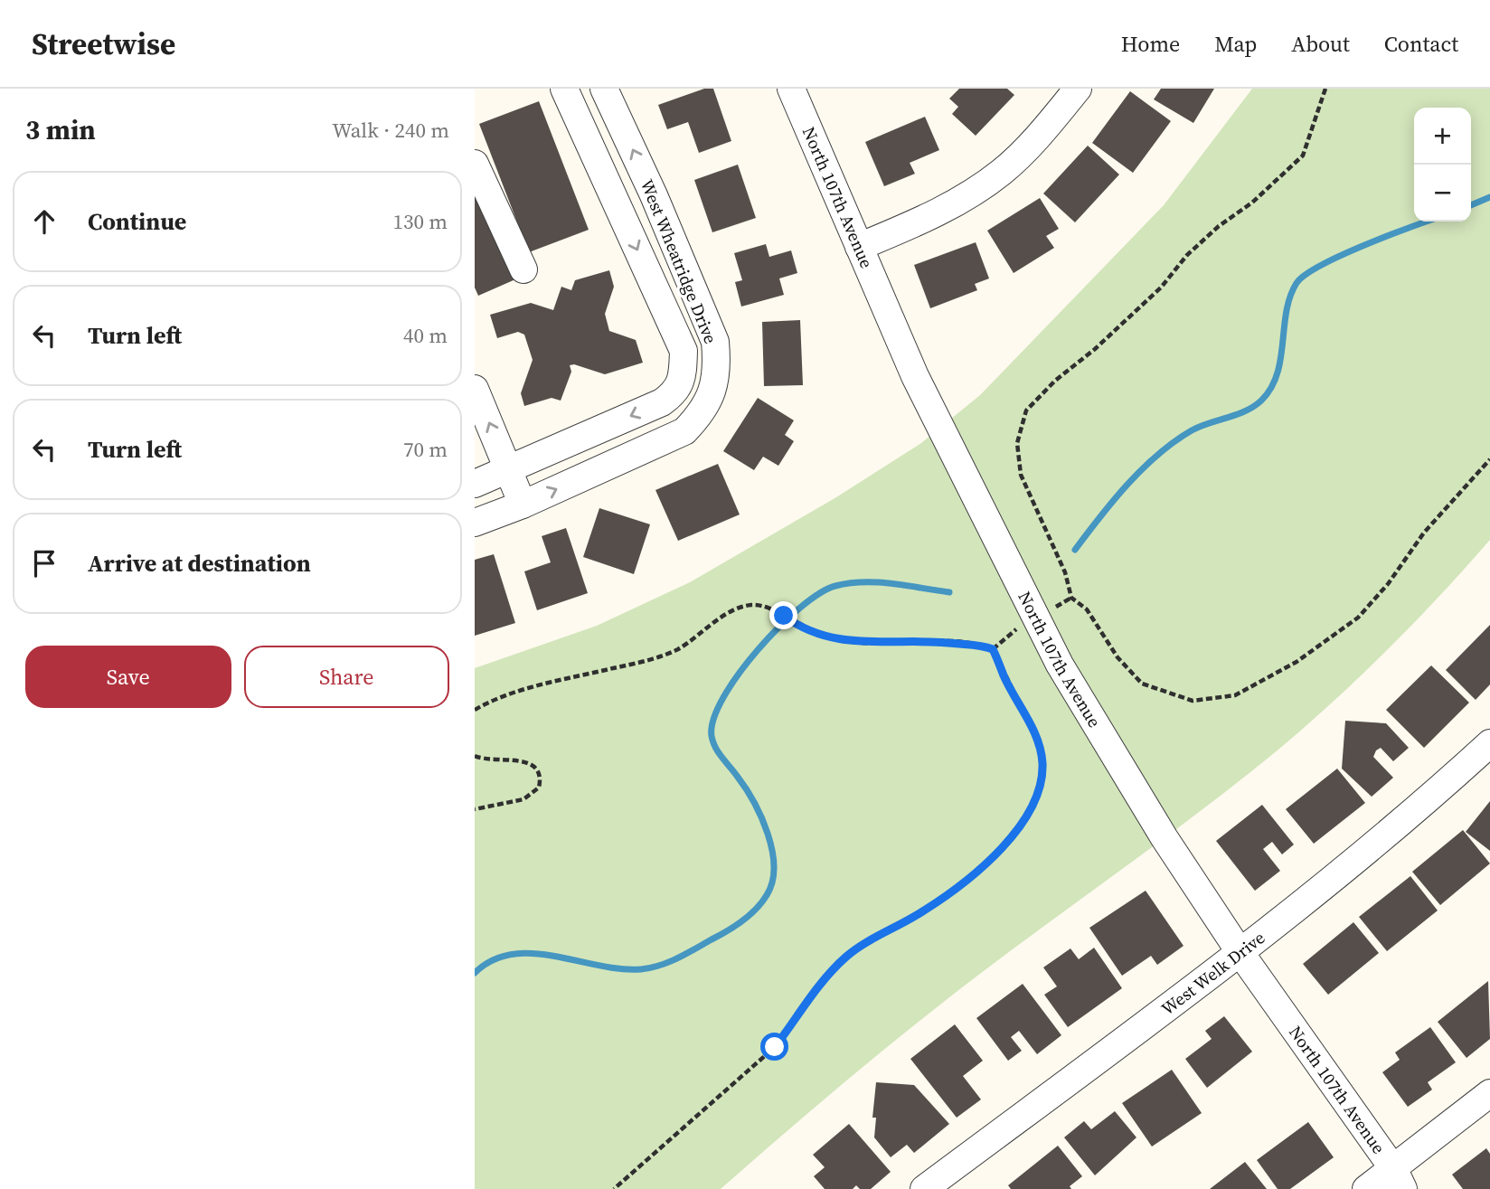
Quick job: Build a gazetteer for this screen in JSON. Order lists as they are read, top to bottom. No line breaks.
{"streets":{"street":["North 107th Avenue","West Wheatridge Drive","West Welk Drive"]},"crossings":[["North 107th Avenue","West Welk Drive"]],"page":{"header":"Streetwise","nav":["Home","Map","About","Contact"],"heading":["3 min","Walk · 240 m"],"map_buttons":["+","−"],"list":[["Continue","130 m"],["Turn left","40 m"],["Turn left","70 m"],"Arrive at destination"],"buttons":["Save","Share"]}}
